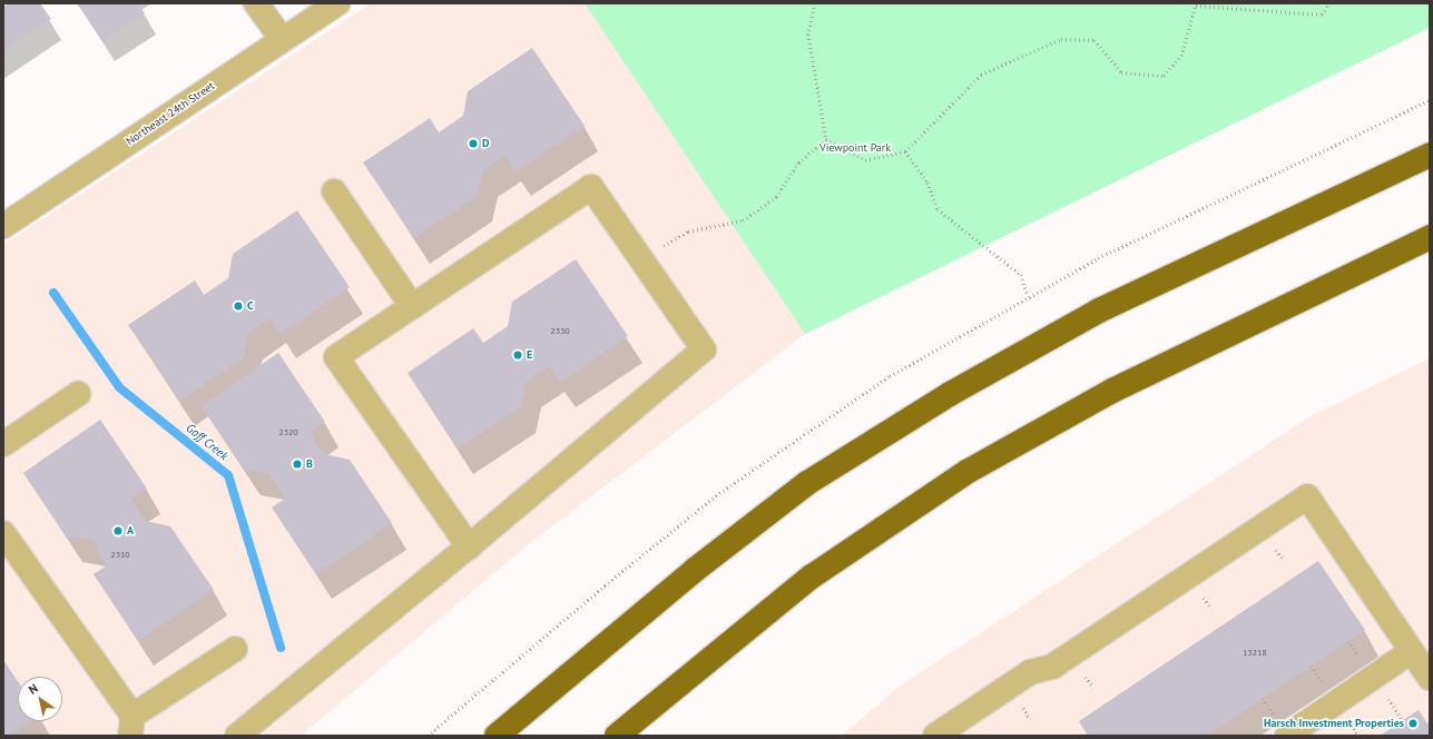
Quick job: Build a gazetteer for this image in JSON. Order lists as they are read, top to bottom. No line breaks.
{"streets":{"street":["Northeast 24th Street"]},"water":["Goff Creek"],"parks":["Viewpoint Park"],"places":["D","C","E","B","A","Harsch Investment Properties"],"house_numbers":["2330","2320","2310","13218"],"north":"top left"}
